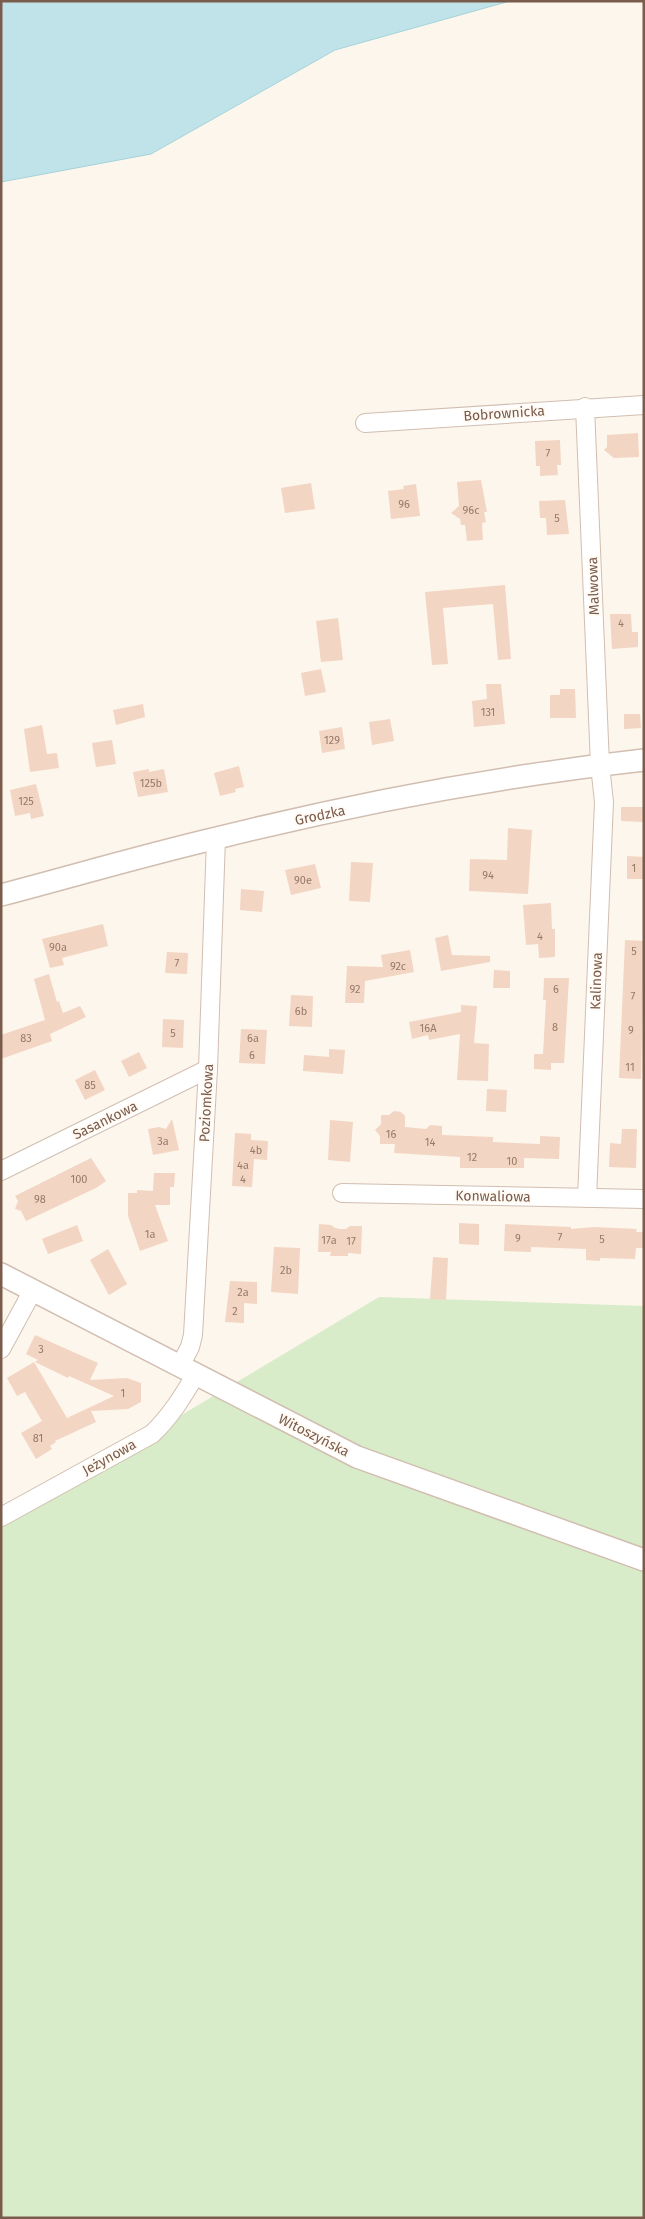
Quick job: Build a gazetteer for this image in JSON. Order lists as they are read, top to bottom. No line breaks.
{"streets":{"street":["Bobrownicka","Malwowa","Grodzka","Kalinowa","Poziomkowa","Sasankowa","Konwaliowa","Witoszyńska","Jeżynowa"]},"crossings":[["Bobrownicka","Malwowa"],["Malwowa","Grodzka"],["Malwowa","Kalinowa"],["Grodzka","Kalinowa"],["Grodzka","Poziomkowa"],["Kalinowa","Konwaliowa"],["Poziomkowa","Sasankowa"],["Poziomkowa","Witoszyńska"],["Poziomkowa","Jeżynowa"],["Witoszyńska","Jeżynowa"]],"house_numbers":["7","96","96c","5","4","131","129","125b","125","1","94","90e","4","90a","5","7","92c","92","6","7","6b","8","16A","9","5","83","6a","6","11","85","16","3a","14","4b","12","10","4a","100","4","98","1a","7","9","5","17a","17","2b","2a","2","3","1","81"]}
